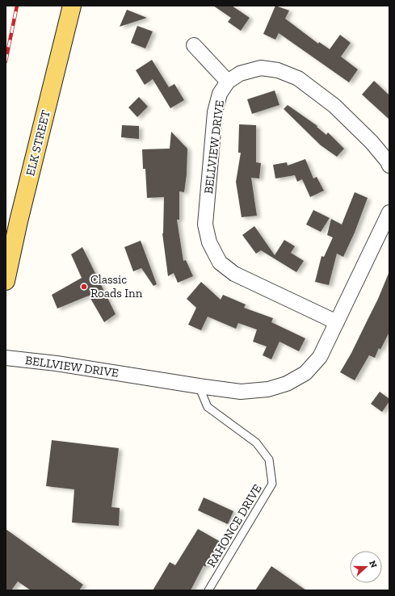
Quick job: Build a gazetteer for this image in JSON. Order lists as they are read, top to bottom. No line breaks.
{"streets":{"main road":["ELK STREET"],"street":["BELLVIEW DRIVE"],"lane":["RAHONCE DRIVE"]},"crossings":[["BELLVIEW DRIVE","RAHONCE DRIVE"]],"places":["Classic Roads Inn"],"north":"right"}
